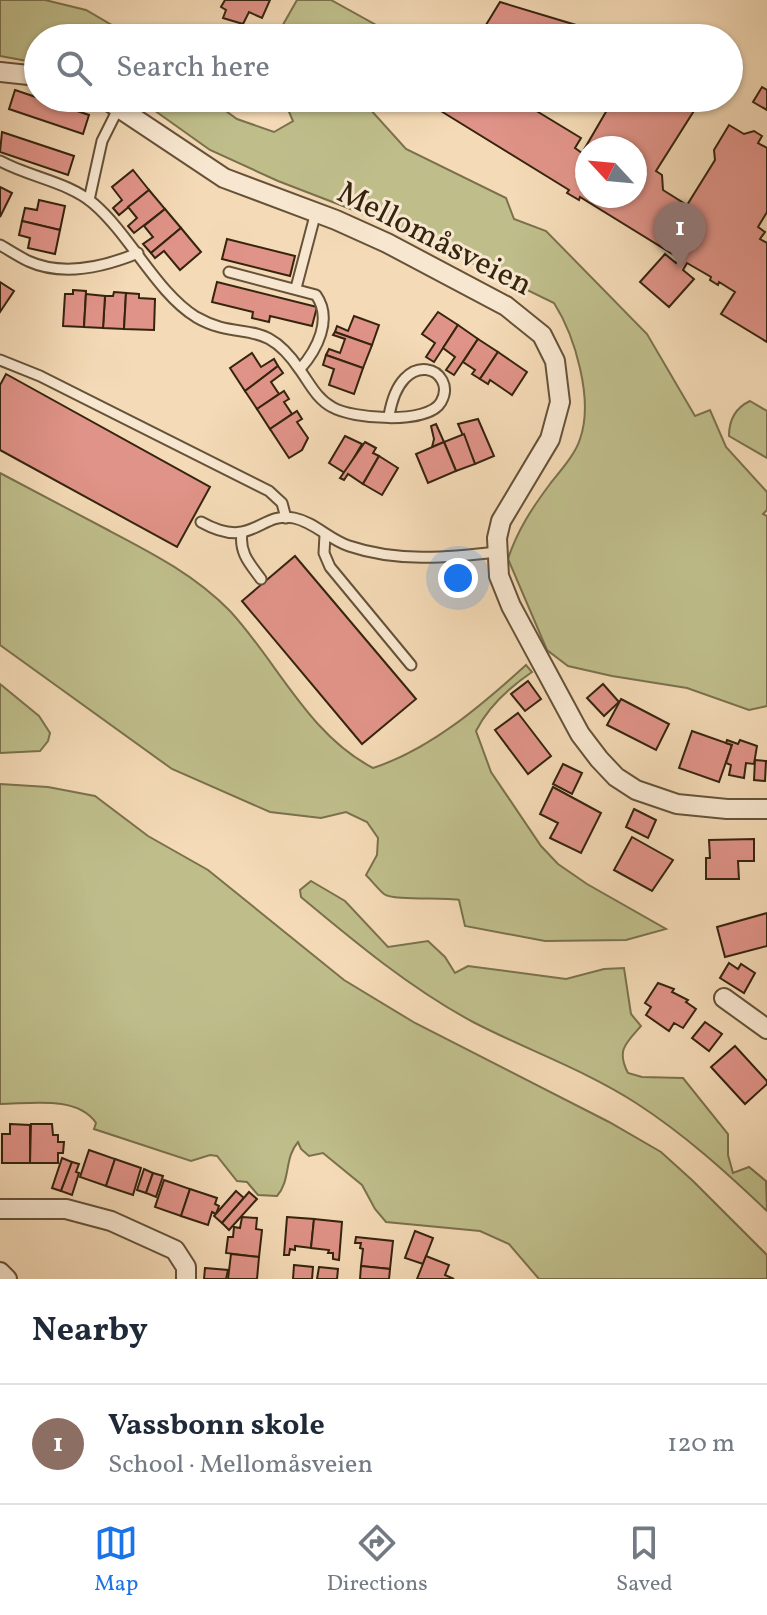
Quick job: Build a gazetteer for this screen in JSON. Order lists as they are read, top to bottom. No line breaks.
{"streets":{"street":["Mellomåsveien"]},"north":"top left","page":{"search":"Search here","pins":"1","heading":"Nearby","list":[{"mark":"1","name":"Vassbonn skole","note":"School · Mellomåsveien","value":"120 m"}],"nav":["Map","Directions","Saved"]}}
